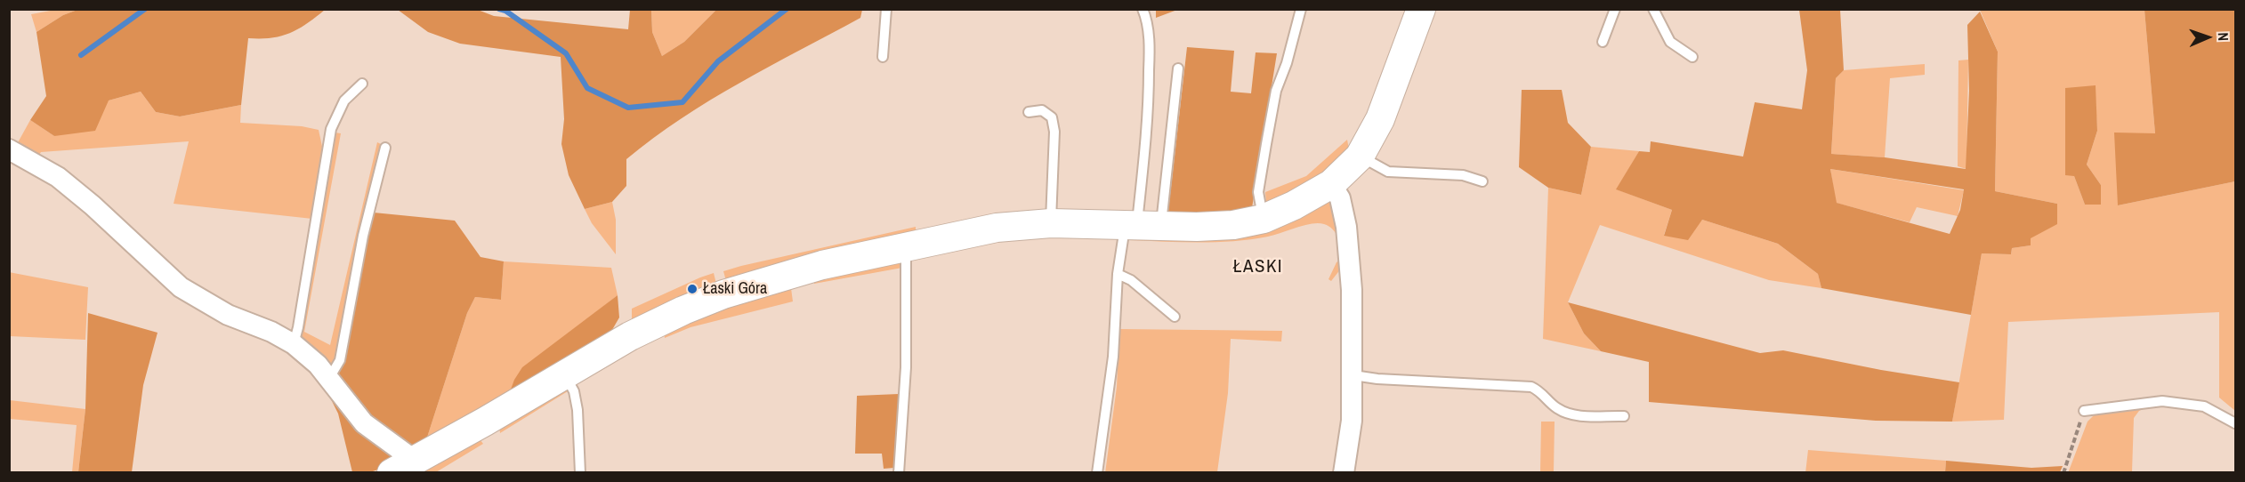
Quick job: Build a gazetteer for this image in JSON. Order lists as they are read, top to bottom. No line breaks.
{"districts":["ŁASKI"],"places":["Łaski Góra"],"north":"right"}
